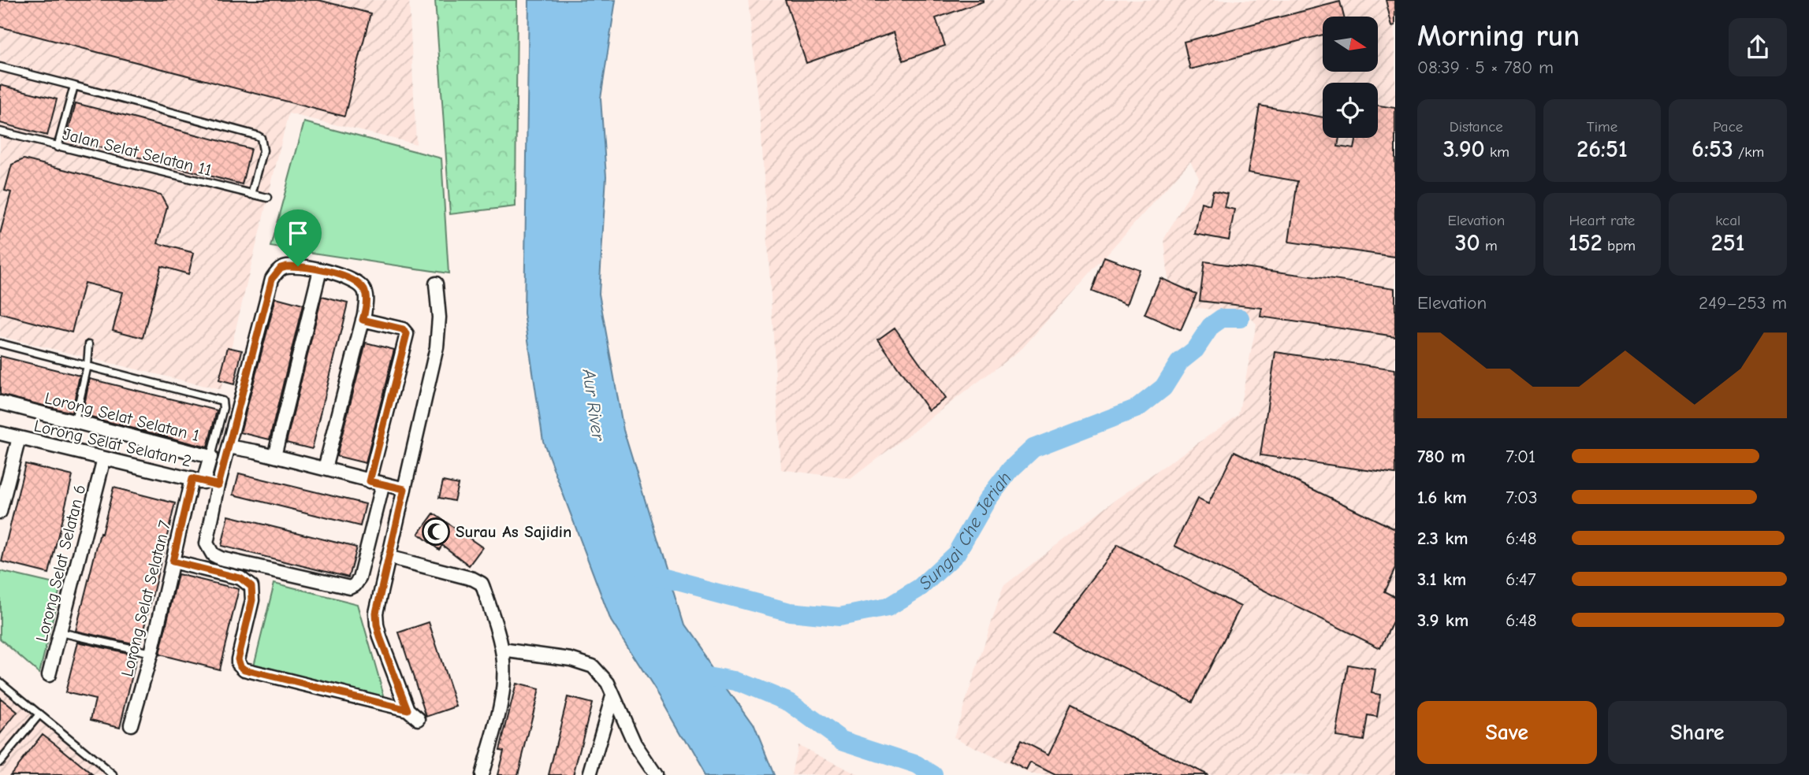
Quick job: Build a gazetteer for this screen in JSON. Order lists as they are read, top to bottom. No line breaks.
{"streets":{"street":["Lorong Selat Selatan 1","Lorong Selat Selatan 2","Lorong Selat Selatan 6","Lorong Selat Selatan 7"],"lane":["Jalan Selat Selatan 11"]},"crossings":[["Lorong Selat Selatan 1","Lorong Selat Selatan 2"],["Lorong Selat Selatan 1","Lorong Selat Selatan 7"],["Lorong Selat Selatan 2","Lorong Selat Selatan 6"],["Lorong Selat Selatan 2","Lorong Selat Selatan 7"]],"water":["Aur River","Sungai Che Jeriah"],"places":{"mosque":["Surau As Sajidin"]},"north":"right","page":{"heading":["Morning run","08:39 · 5 × 780 m"],"stats":[["Distance","3.90 km"],["Time","26:51"],["Pace","6:53 /km"],["Elevation","30 m"],["Heart rate","152 bpm"],["kcal","251"]],"chart":["Elevation","249–253 m"],"list":[{"name":"780 m","note":"7:01"},{"name":"1.6 km","note":"7:03"},{"name":"2.3 km","note":"6:48"},{"name":"3.1 km","note":"6:47"},{"name":"3.9 km","note":"6:48"}],"buttons":["Save","Share"]}}
